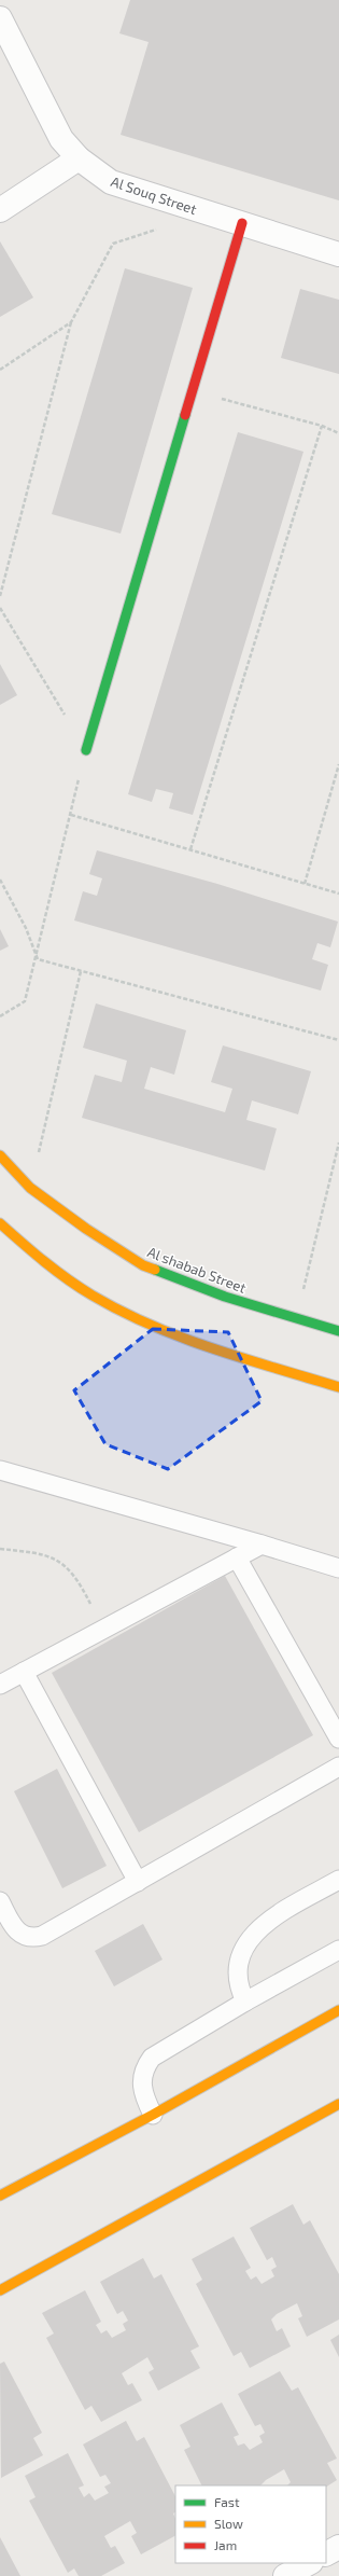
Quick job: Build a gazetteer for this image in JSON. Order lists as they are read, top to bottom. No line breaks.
{"streets":{"street":["Al Souq Street","Al shabab Street"]},"legend":["Fast","Slow","Jam"]}
